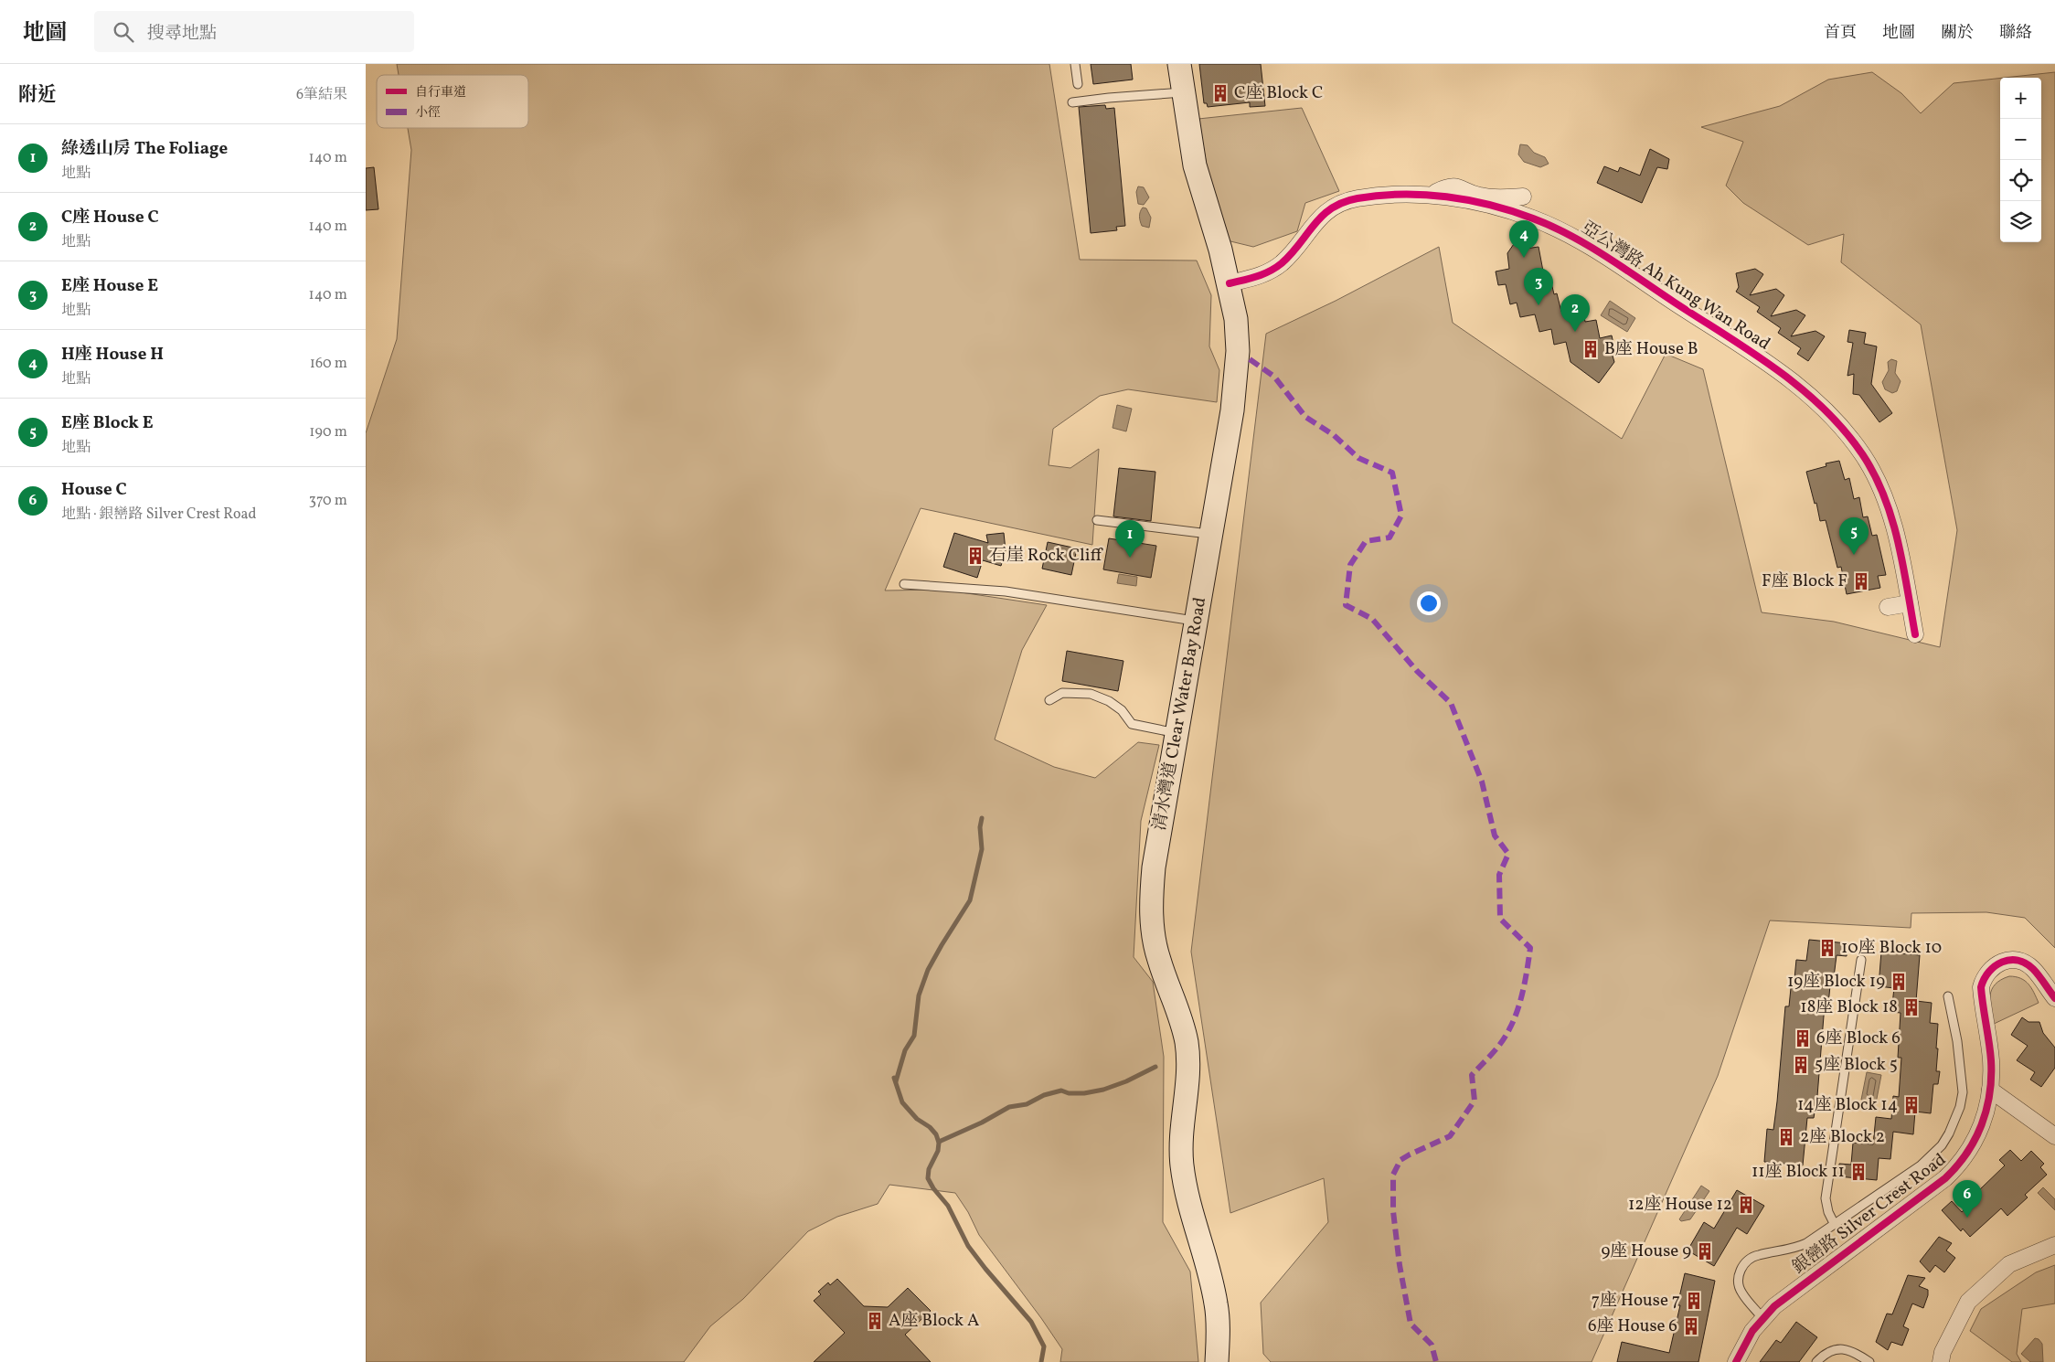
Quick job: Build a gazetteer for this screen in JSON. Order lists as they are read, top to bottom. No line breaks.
{"streets":{"main road":["清水灣道 Clear Water Bay Road"],"street":["亞公灣路 Ah Kung Wan Road","銀巒路 Silver Crest Road"]},"crossings":[["亞公灣路 Ah Kung Wan Road","清水灣道 Clear Water Bay Road"]],"places":{"building":["C座 Block C","B座 House B","石崖 Rock Cliff","F座 Block F","10座 Block 10","19座 Block 19","18座 Block 18","6座 Block 6","5座 Block 5","14座 Block 14","2座 Block 2","11座 Block 11","12座 House 12","9座 House 9","7座 House 7","A座 Block A","6座 House 6"]},"legend":["自行車道","小徑"],"page":{"header":"地圖","search":"搜尋地點","nav":["首頁","地圖","關於","聯絡"],"heading":["附近","6筆結果"],"map_buttons":["+","−"],"list":[{"mark":"1","name":"綠透山房 The Foliage","note":"地點","value":"140 m"},{"mark":"2","name":"C座 House C","note":"地點","value":"140 m"},{"mark":"3","name":"E座 House E","note":"地點","value":"140 m"},{"mark":"4","name":"H座 House H","note":"地點","value":"160 m"},{"mark":"5","name":"E座 Block E","note":"地點","value":"190 m"},{"mark":"6","name":"House C","note":"地點 · 銀巒路 Silver Crest Road","value":"370 m"}],"pins":["4","3","2","5","1","6"]}}
